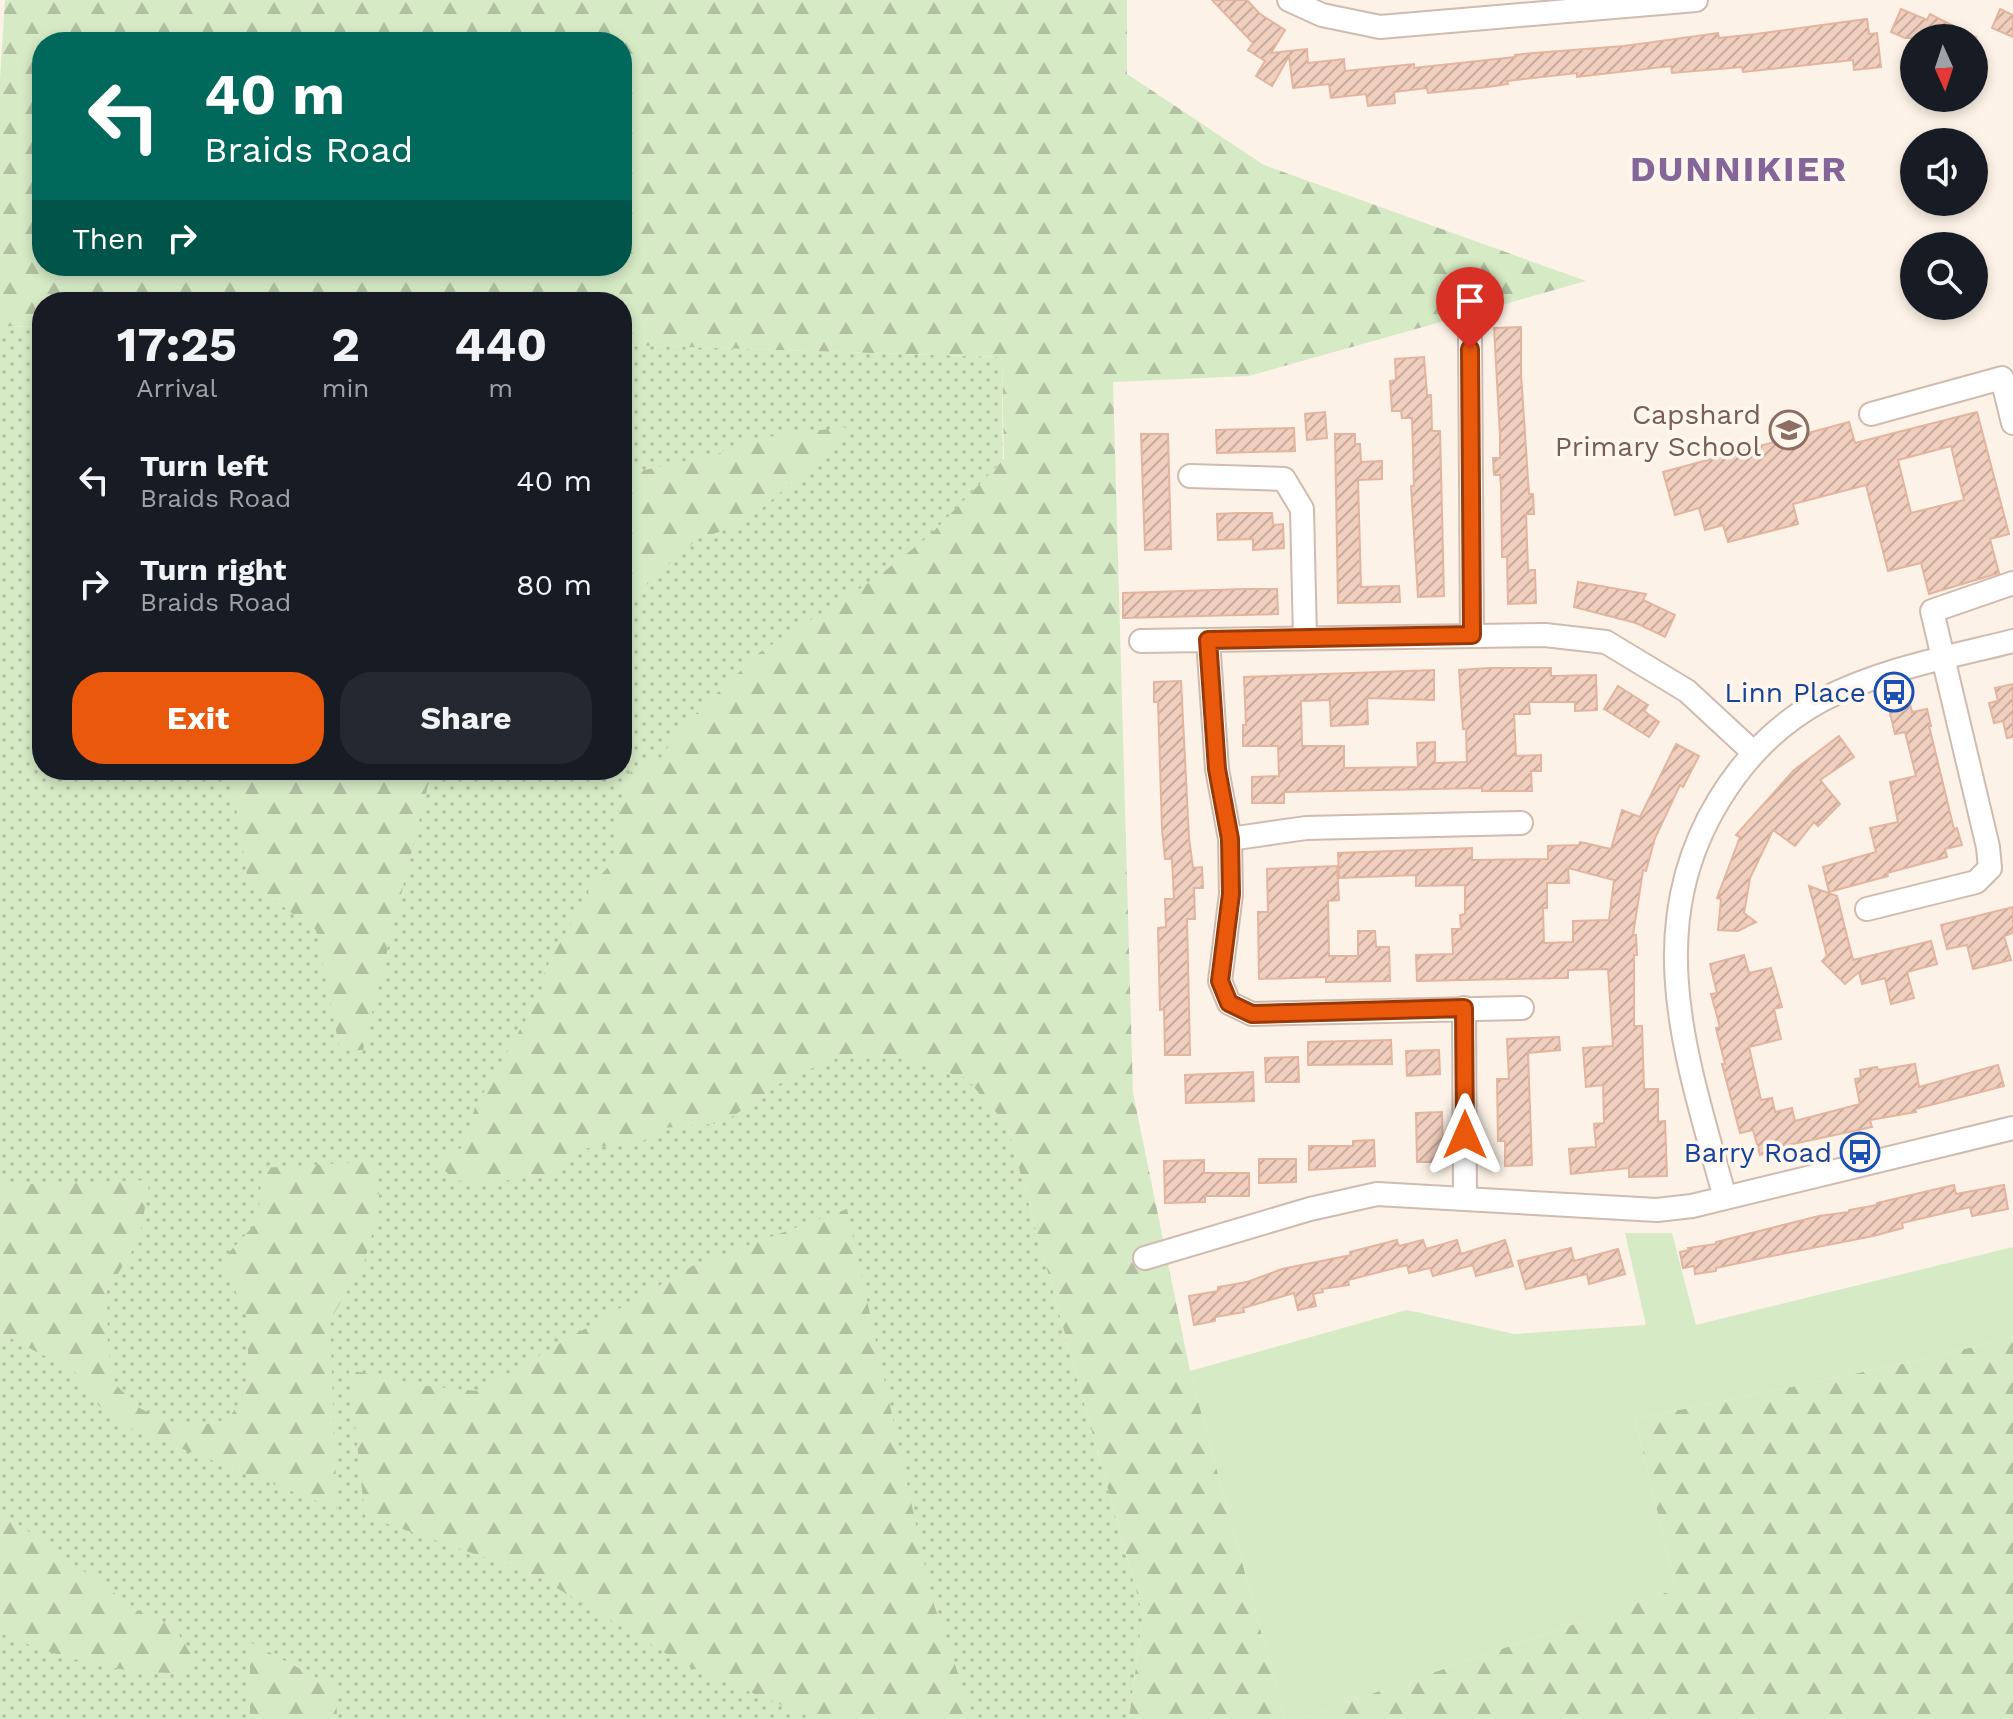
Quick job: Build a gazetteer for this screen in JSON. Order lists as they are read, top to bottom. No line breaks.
{"districts":["DUNNIKIER"],"places":{"school or university":["Capshard Primary School"],"bus stop":["Linn Place","Barry Road"]},"north":"bottom","page":{"turn":["40 m","Braids Road"],"then":"Then","eta":["17:25","Arrival","2","min","440","m"],"list":[{"name":"Turn left","note":"Braids Road","value":"40 m"},{"name":"Turn right","note":"Braids Road","value":"80 m"}],"buttons":["Exit","Share"]}}
